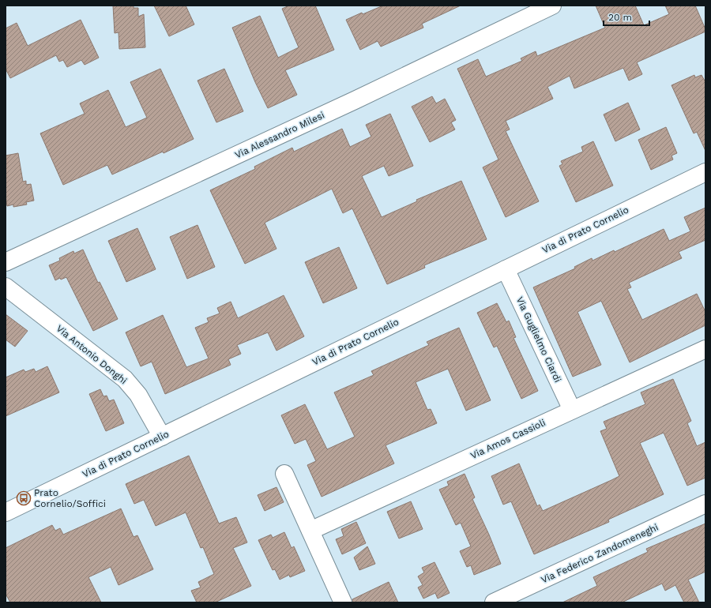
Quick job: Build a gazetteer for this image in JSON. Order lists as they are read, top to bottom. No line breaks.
{"streets":{"street":["Via Alessandro Milesi","Via di Prato Cornelio","Via Guglielmo Ciardi","Via Antonio Donghi","Via Amos Cassioli","Via Federico Zandomeneghi"]},"crossings":[["Via di Prato Cornelio","Via Guglielmo Ciardi"],["Via di Prato Cornelio","Via Antonio Donghi"],["Via Guglielmo Ciardi","Via Amos Cassioli"]],"places":{"bus stop":["Prato Cornelio/Soffici"]},"scale_bar":"20 m"}
